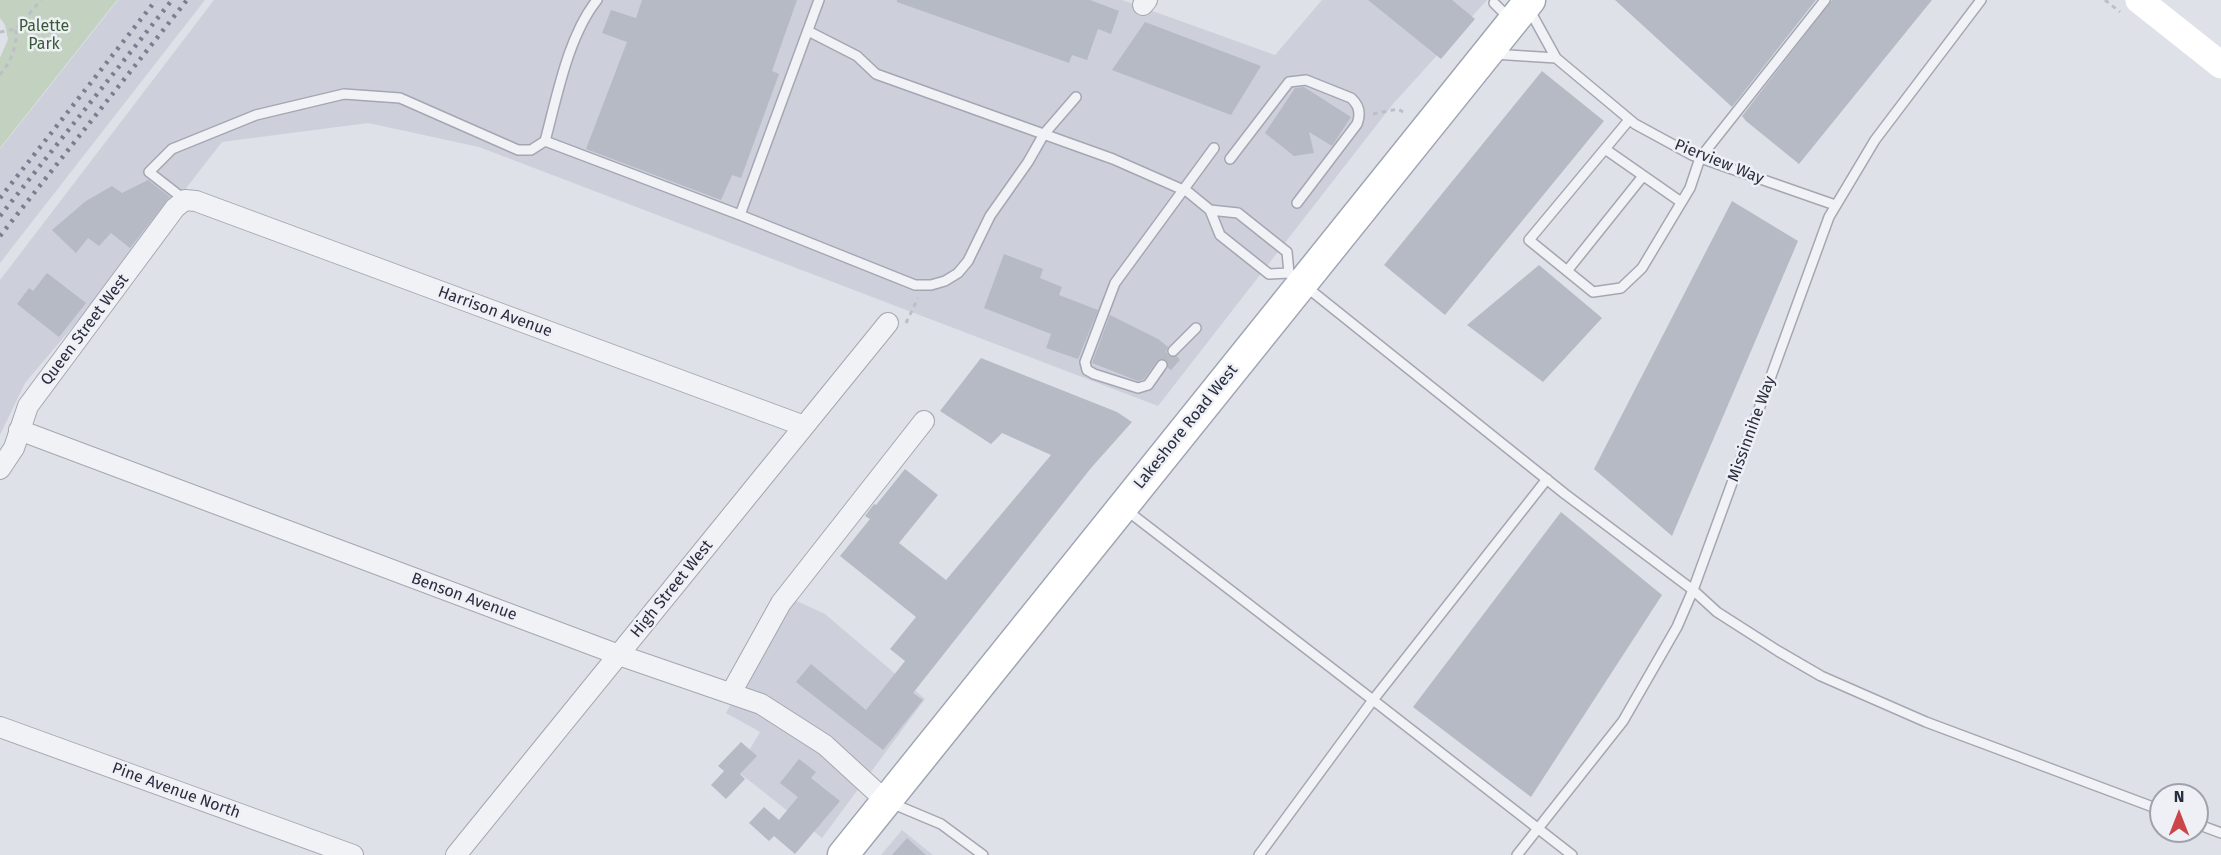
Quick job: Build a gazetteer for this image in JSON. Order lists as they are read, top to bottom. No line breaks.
{"streets":{"main road":["Lakeshore Road West"],"street":["Harrison Avenue","Queen Street West","High Street West","Benson Avenue","Pine Avenue North"],"lane":["Pierview Way","Missinnihe Way"]},"crossings":[["Pierview Way","Lakeshore Road West"],["Pierview Way","Missinnihe Way"],["Harrison Avenue","Queen Street West"],["Harrison Avenue","High Street West"],["Queen Street West","Benson Avenue"],["Lakeshore Road West","Benson Avenue"],["High Street West","Benson Avenue"]],"parks":["Palette Park"],"north":"top"}
